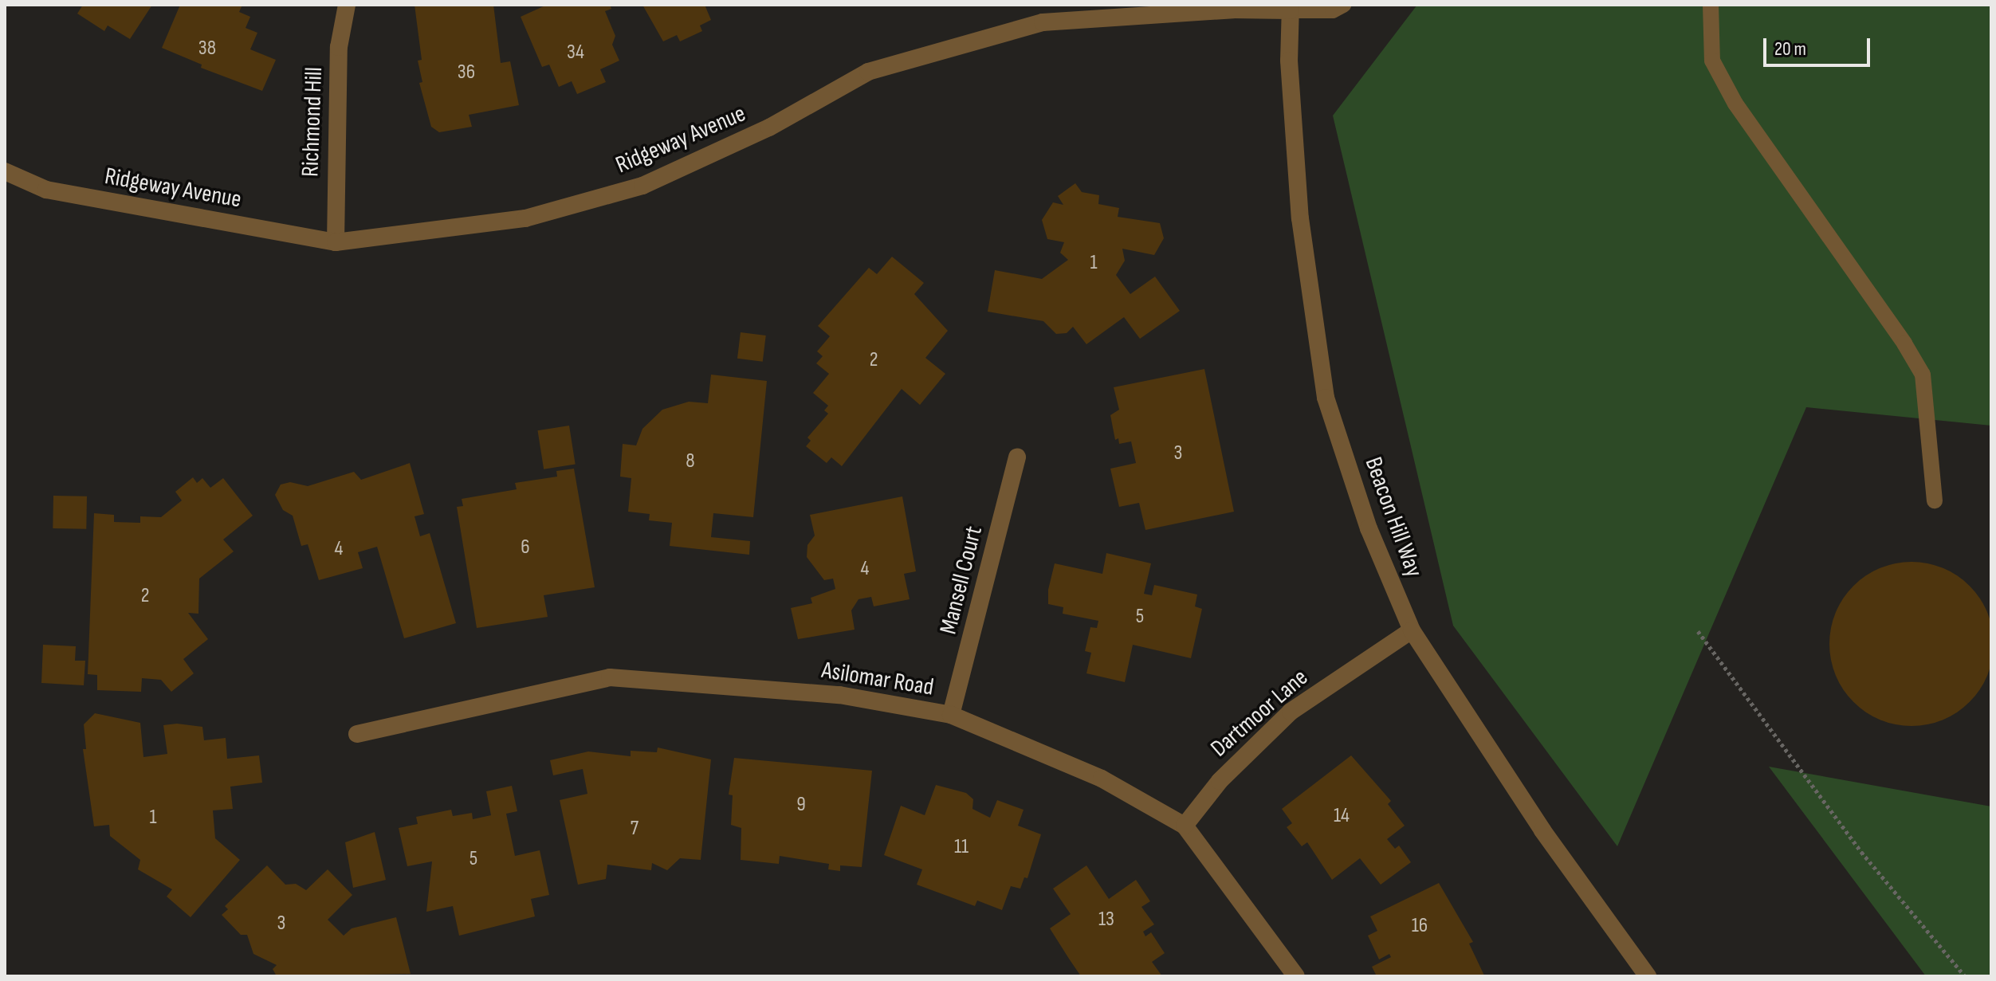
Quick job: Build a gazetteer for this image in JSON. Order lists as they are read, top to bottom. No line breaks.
{"streets":{"street":["Richmond Hill","Ridgeway Avenue","Beacon Hill Way","Mansell Court","Asilomar Road","Dartmoor Lane"]},"crossings":[["Richmond Hill","Ridgeway Avenue"],["Ridgeway Avenue","Beacon Hill Way"],["Beacon Hill Way","Dartmoor Lane"],["Mansell Court","Asilomar Road"],["Asilomar Road","Dartmoor Lane"]],"house_numbers":["38","34","36","1","2","3","8","6","4","4","2","5","9","14","1","7","11","5","13","3","16"],"scale_bar":"20 m"}
